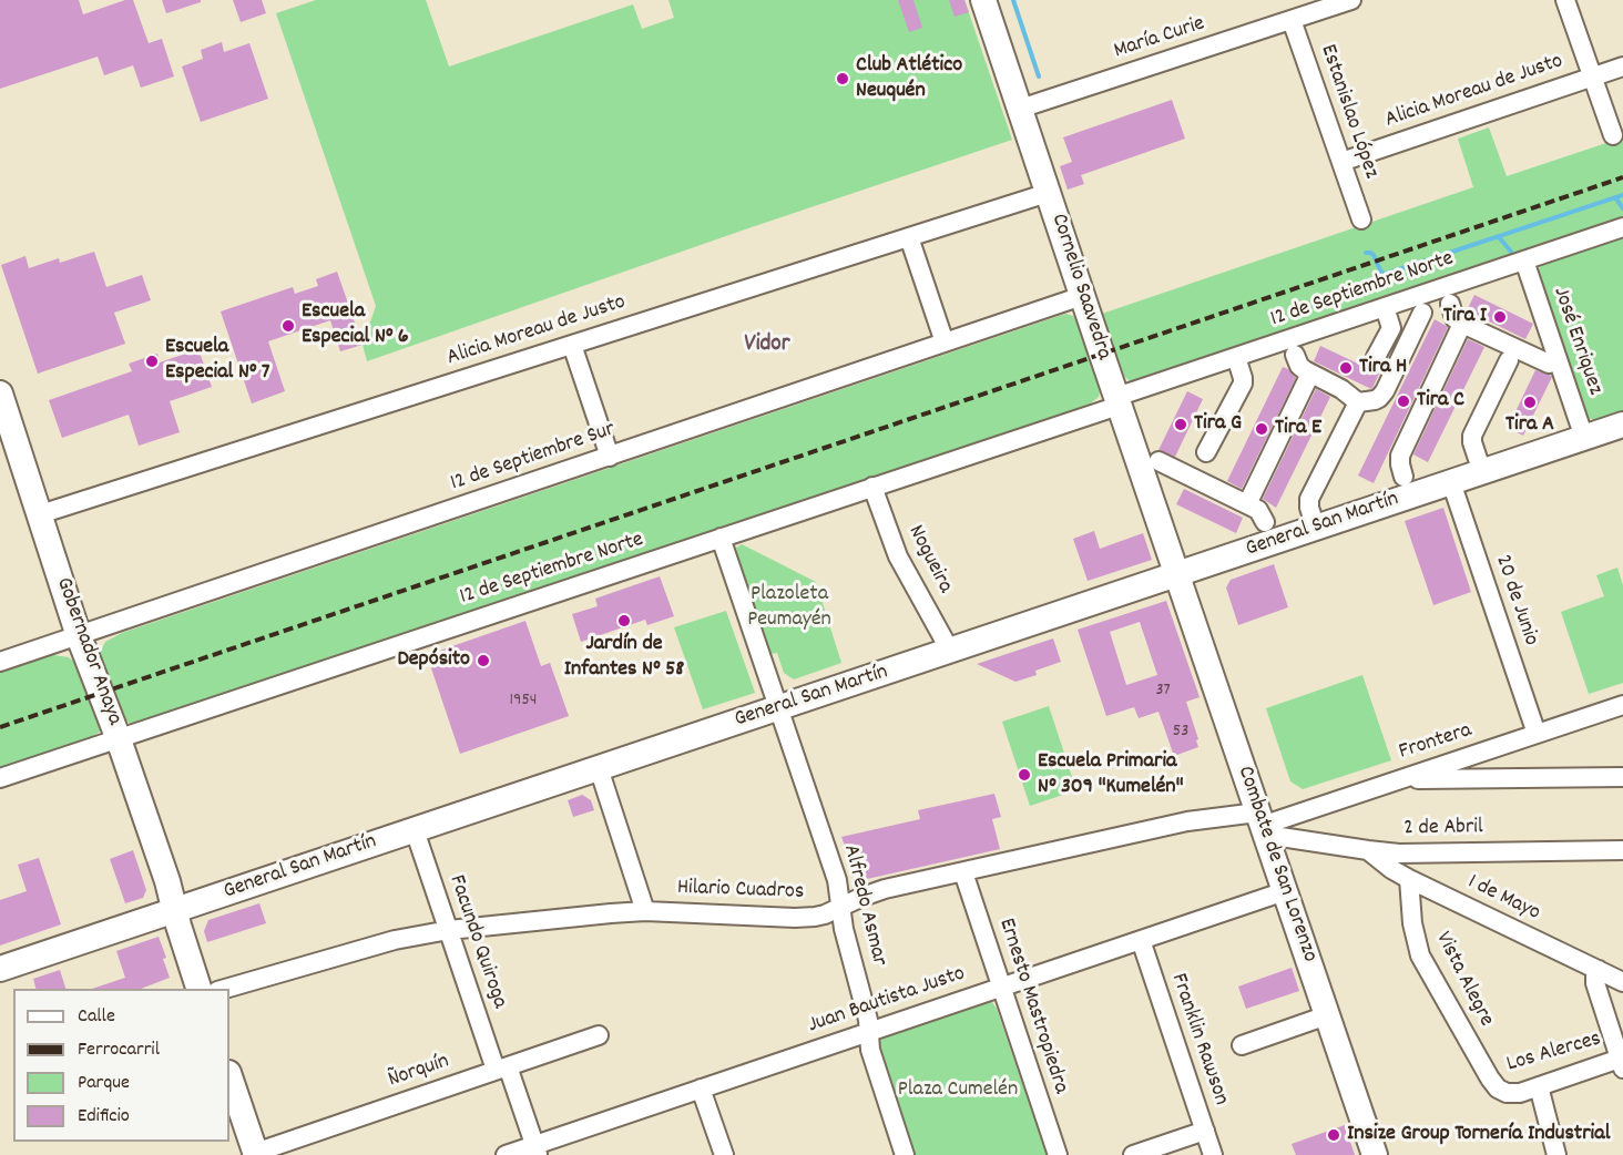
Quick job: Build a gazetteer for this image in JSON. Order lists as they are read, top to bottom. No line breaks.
{"streets":{"main road":["Cornelio Saavedra","General San Martín","Gobernador Anaya","Combate de San Lorenzo"],"street":["María Curie","Alicia Moreau de Justo","Estanislao López","12 de Septiembre Norte","José Enriquez","12 de Septiembre Sur","Nogueira","20 de Junio","Frontera","2 de Abril","Hilario Cuadros","1 de Mayo","Alfredo Asmar","Facundo Quiroga","Vista Alegre","Juan Bautista Justo","Ernesto Mastropiedra","Franklin Rawson","Los Alerces","Ñorquín"]},"crossings":[["María Curie","Estanislao López"],["María Curie","Cornelio Saavedra"],["Alicia Moreau de Justo","Estanislao López"],["Alicia Moreau de Justo","Cornelio Saavedra"],["Alicia Moreau de Justo","Gobernador Anaya"],["Cornelio Saavedra","12 de Septiembre Norte"],["Cornelio Saavedra","12 de Septiembre Sur"],["Cornelio Saavedra","General San Martín"],["Cornelio Saavedra","Combate de San Lorenzo"],["12 de Septiembre Norte","José Enriquez"],["12 de Septiembre Norte","Nogueira"],["12 de Septiembre Norte","Gobernador Anaya"],["12 de Septiembre Norte","Alfredo Asmar"],["José Enriquez","General San Martín"],["12 de Septiembre Sur","Gobernador Anaya"],["General San Martín","Nogueira"],["General San Martín","20 de Junio"],["General San Martín","Gobernador Anaya"],["General San Martín","Combate de San Lorenzo"],["General San Martín","Alfredo Asmar"],["General San Martín","Facundo Quiroga"],["20 de Junio","Frontera"],["Frontera","2 de Abril"],["Frontera","Combate de San Lorenzo"],["Frontera","Hilario Cuadros"],["2 de Abril","Combate de San Lorenzo"],["2 de Abril","Hilario Cuadros"],["2 de Abril","1 de Mayo"],["Combate de San Lorenzo","Hilario Cuadros"],["Combate de San Lorenzo","Juan Bautista Justo"],["Hilario Cuadros","Alfredo Asmar"],["Hilario Cuadros","Facundo Quiroga"],["Hilario Cuadros","Ernesto Mastropiedra"],["1 de Mayo","Vista Alegre"],["Alfredo Asmar","Juan Bautista Justo"],["Facundo Quiroga","Juan Bautista Justo"],["Facundo Quiroga","Ñorquín"],["Vista Alegre","Los Alerces"],["Juan Bautista Justo","Ernesto Mastropiedra"],["Juan Bautista Justo","Franklin Rawson"]],"districts":["Vidor"],"parks":["Plazoleta Peumayén","Plaza Cumelén"],"places":["Club Atlético Neuquén","Tira I","Escuela Especial N° 6","Escuela Especial N° 7","Tira H","Tira C","Tira A","Tira G","Tira E","Jardín de Infantes N° 58","Depósito","Escuela Primaria N° 309 \"Kumelén\"","Insize Group Tornería Industrial"],"house_numbers":["37","1954","53"],"legend":["Calle","Ferrocarril","Parque","Edificio"]}
